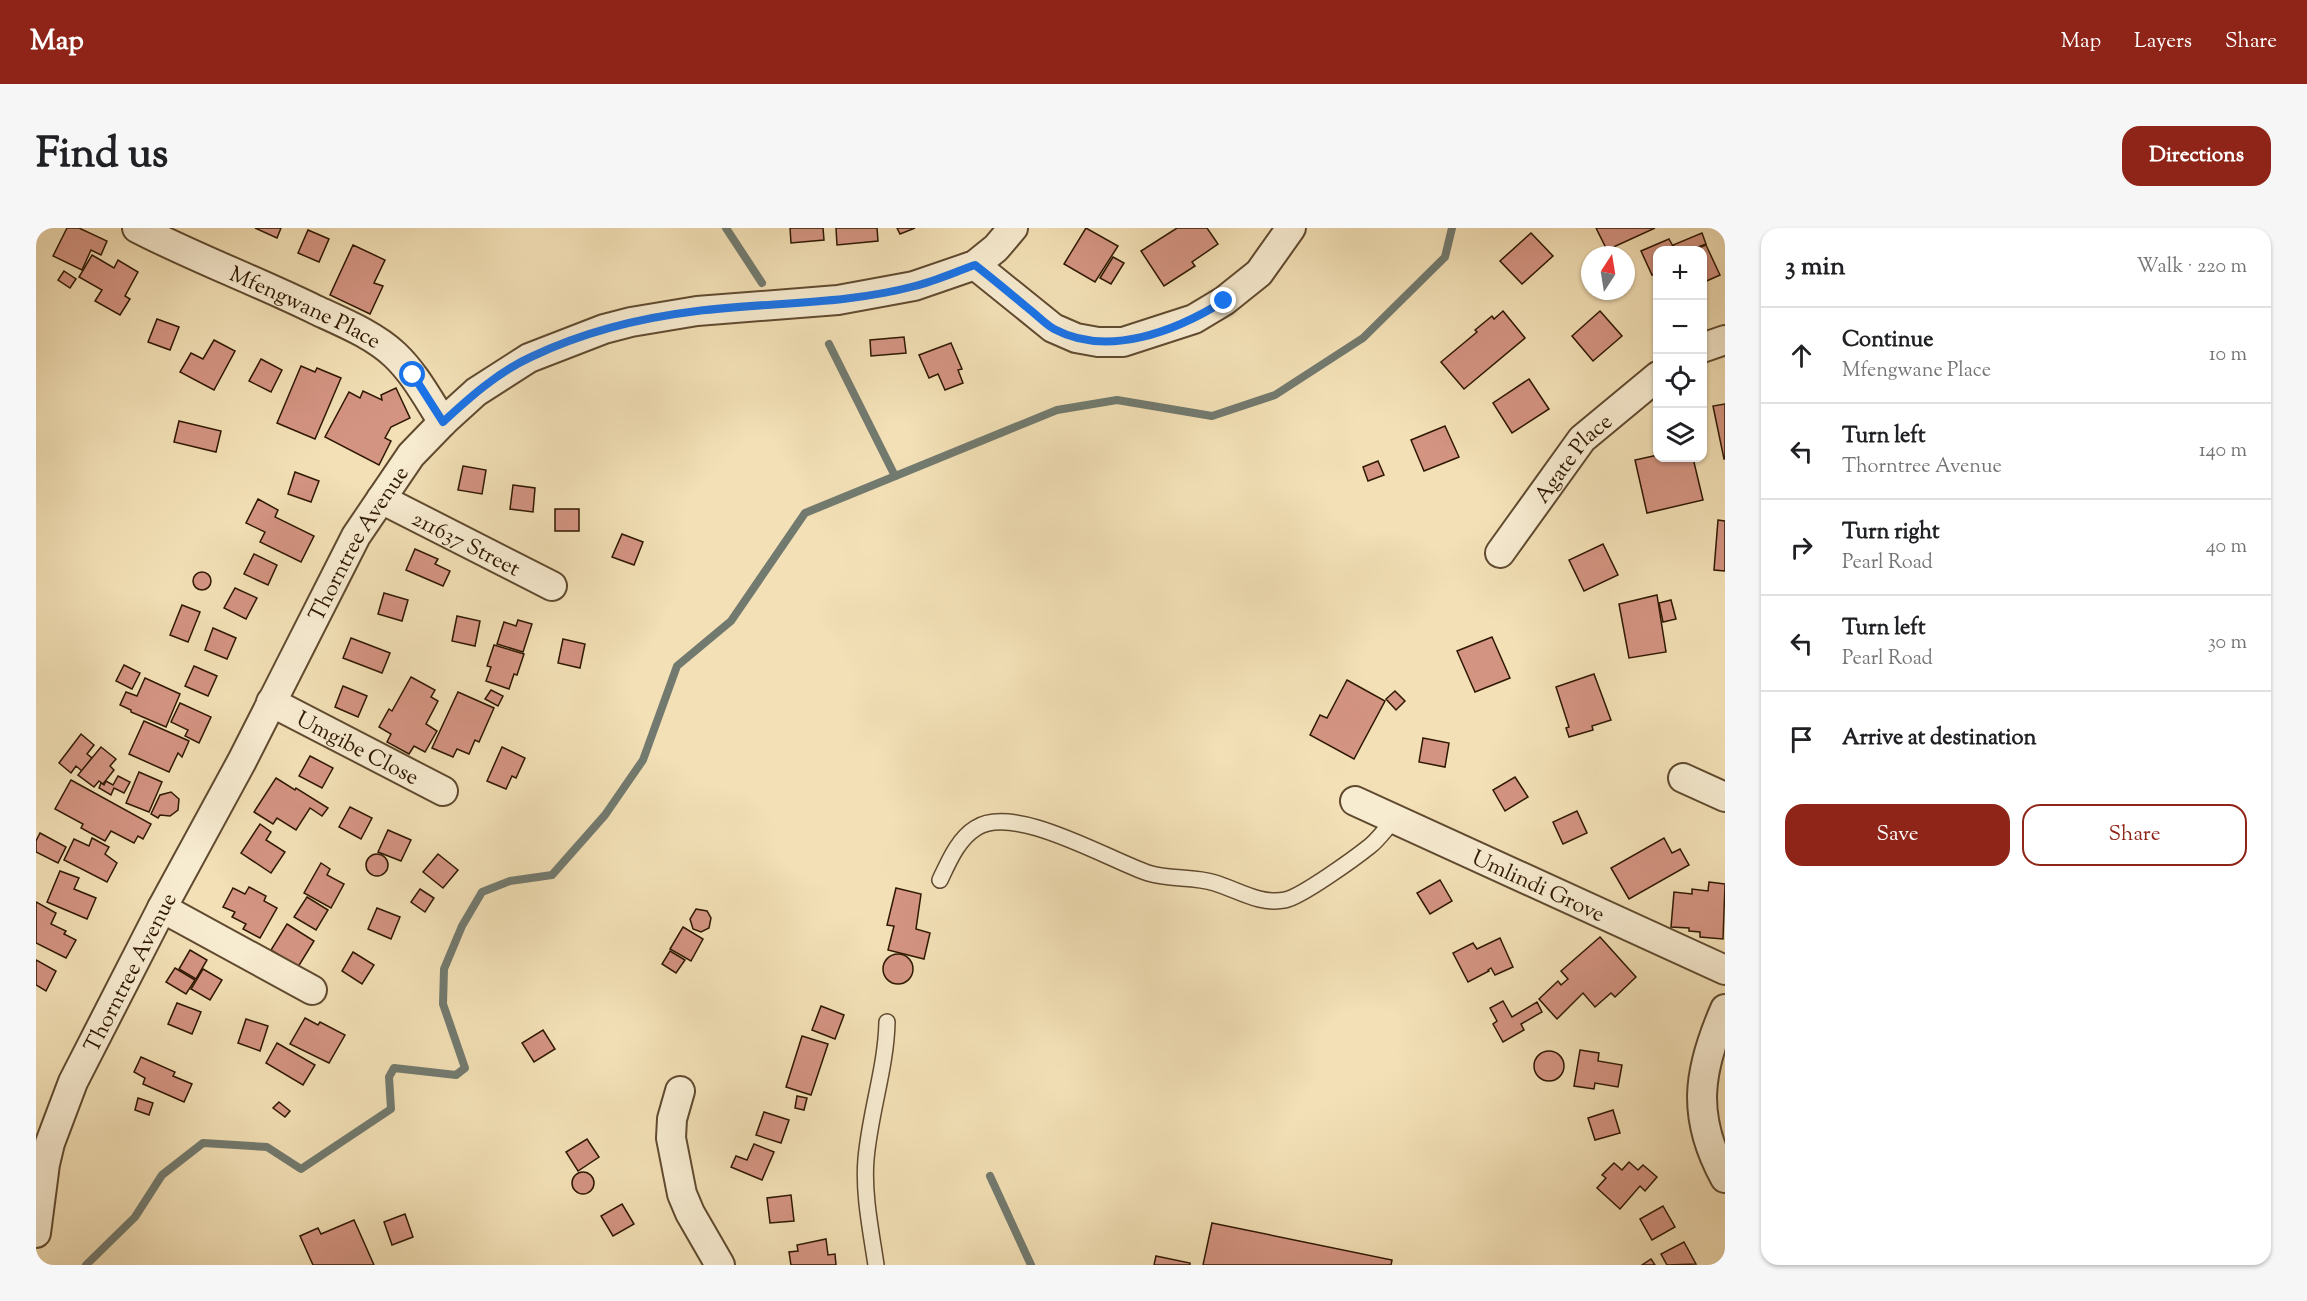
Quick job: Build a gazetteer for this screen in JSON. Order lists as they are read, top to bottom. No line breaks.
{"streets":{"street":["Mfengwane Place","Agate Place","211637 Street","Thorntree Avenue","Umgibe Close","Umlindi Grove"]},"crossings":[["Mfengwane Place","Thorntree Avenue"],["211637 Street","Thorntree Avenue"],["Thorntree Avenue","Umgibe Close"]],"north":"top","page":{"header":"Map","nav":["Map","Layers","Share"],"title":"Find us","buttons":["Directions",["Save","Share"]],"heading":["3 min","Walk · 220 m"],"map_buttons":["+","−"],"list":[["Continue","Mfengwane Place","10 m"],["Turn left","Thorntree Avenue","140 m"],["Turn right","Pearl Road","40 m"],["Turn left","Pearl Road","30 m"],"Arrive at destination"]}}
